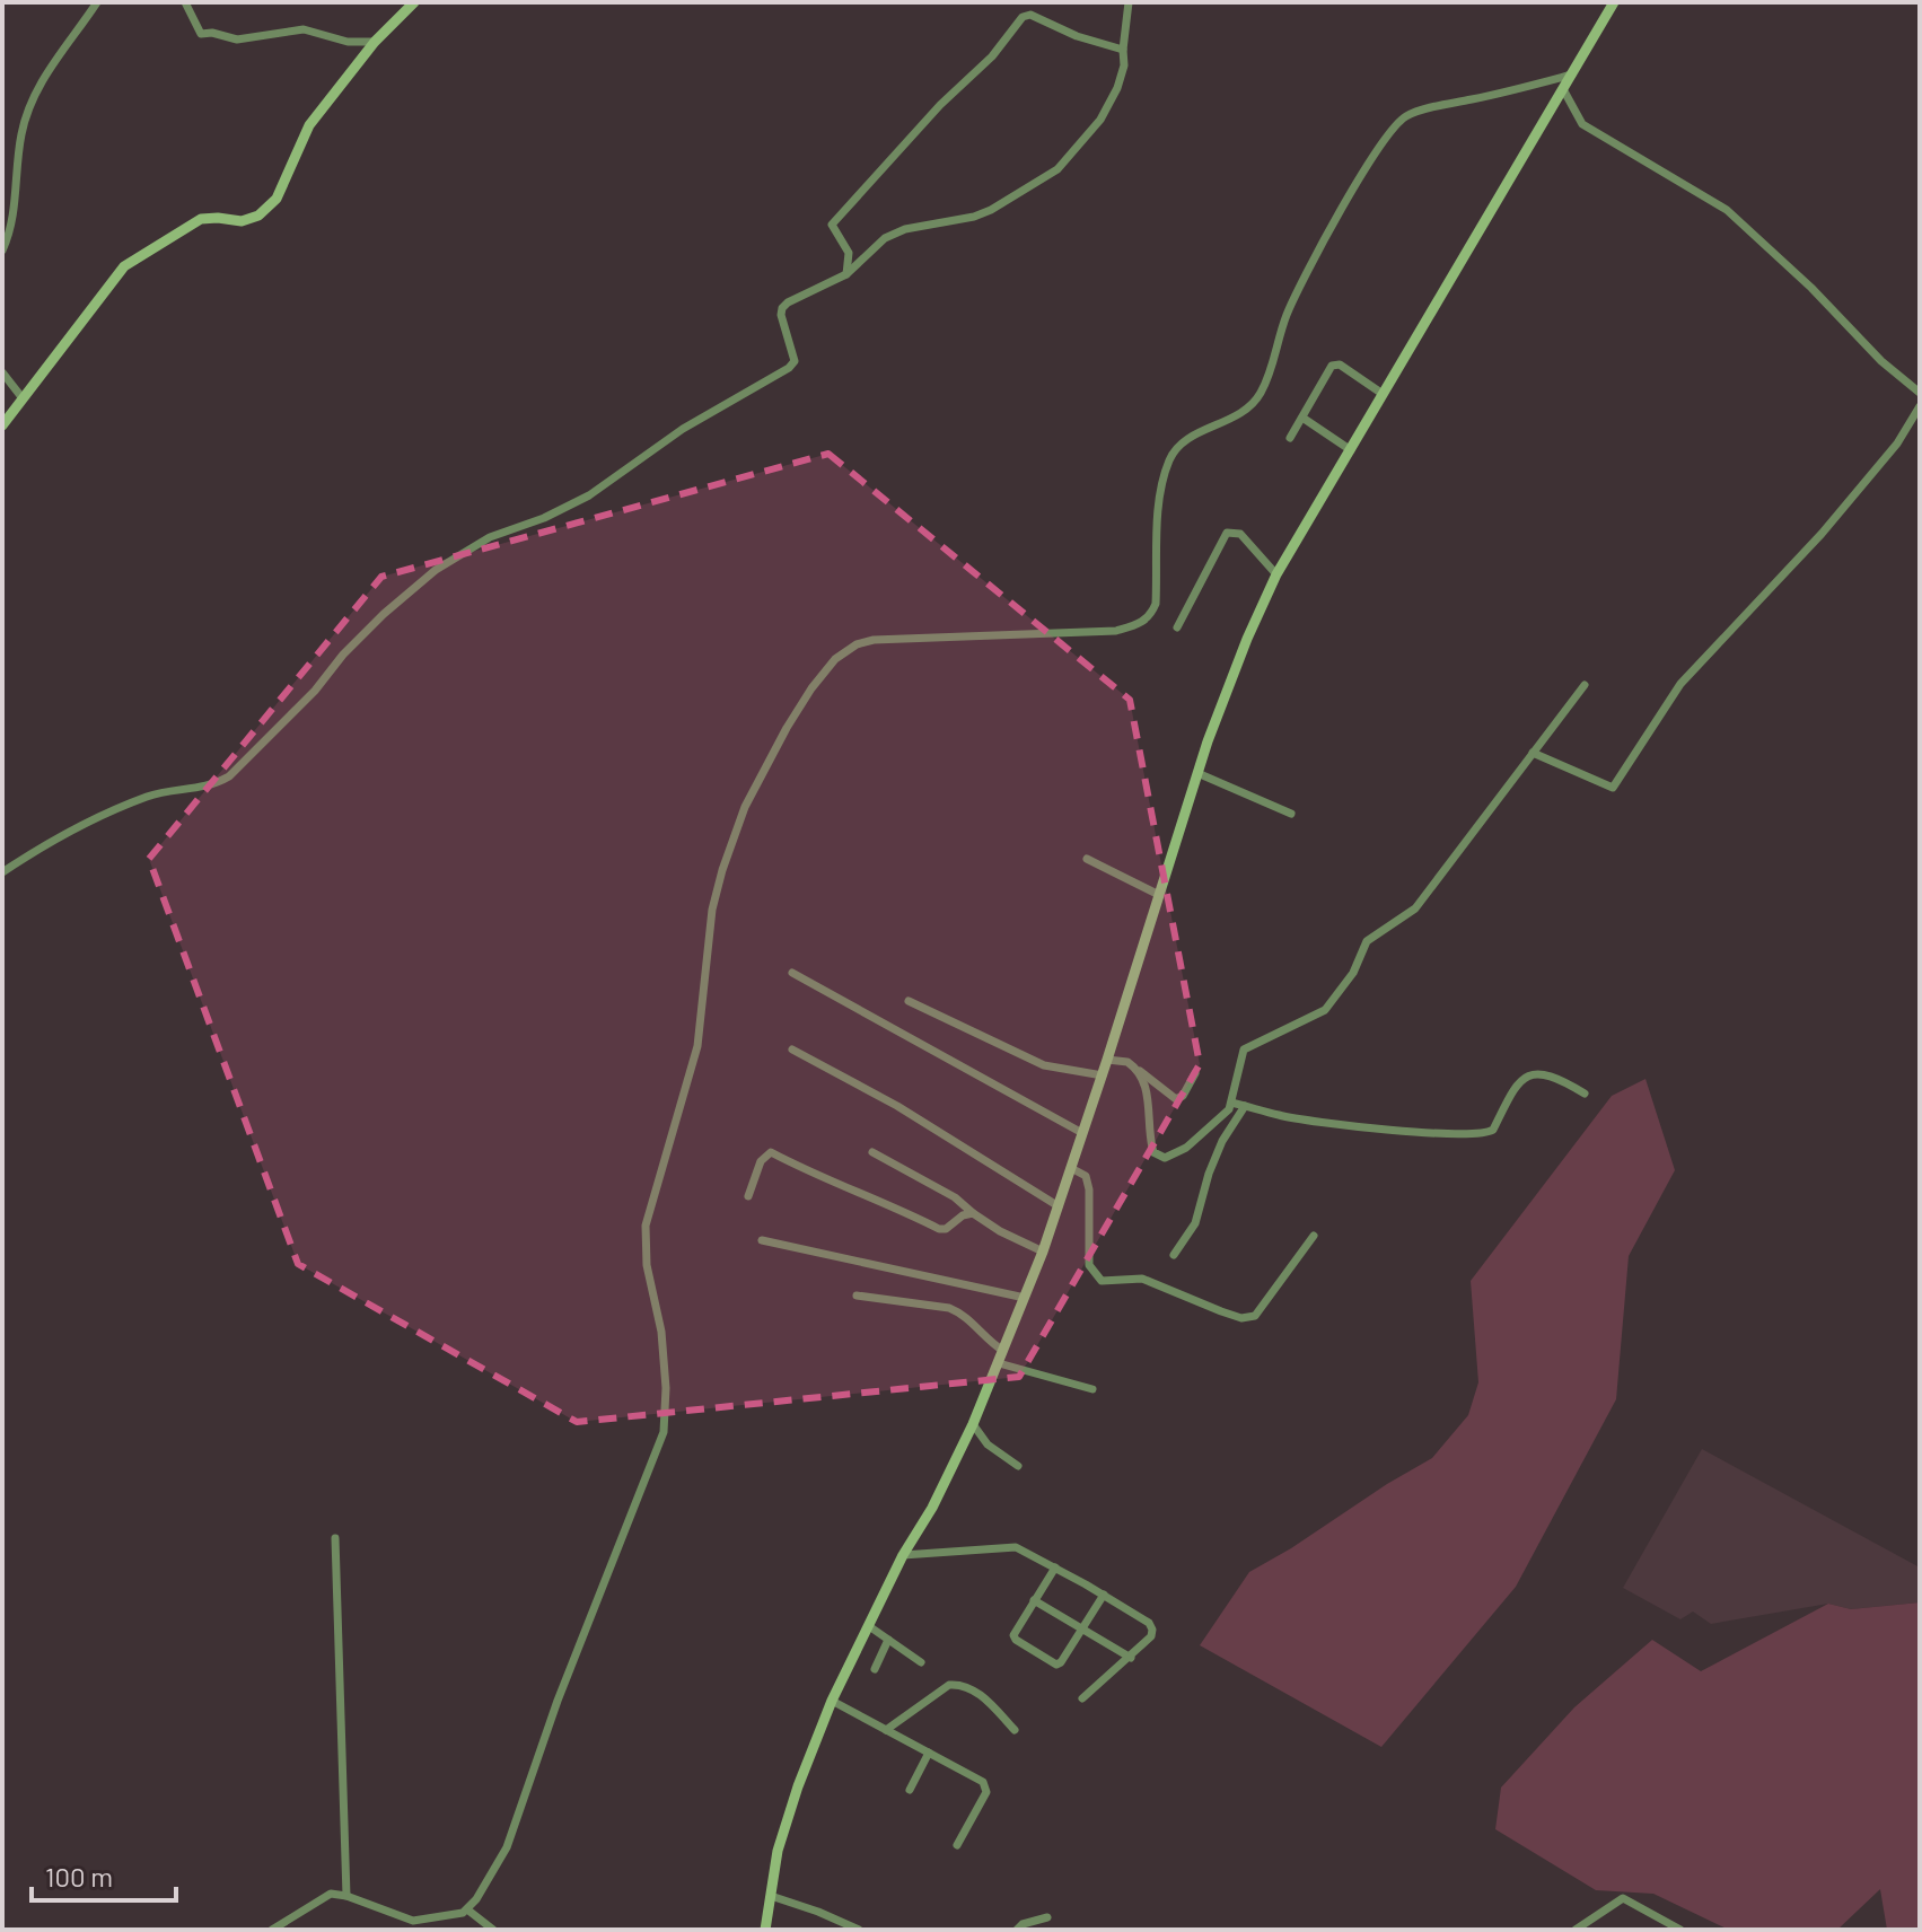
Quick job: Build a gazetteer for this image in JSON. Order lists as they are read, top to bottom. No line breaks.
{"scale_bar":"100 m"}
